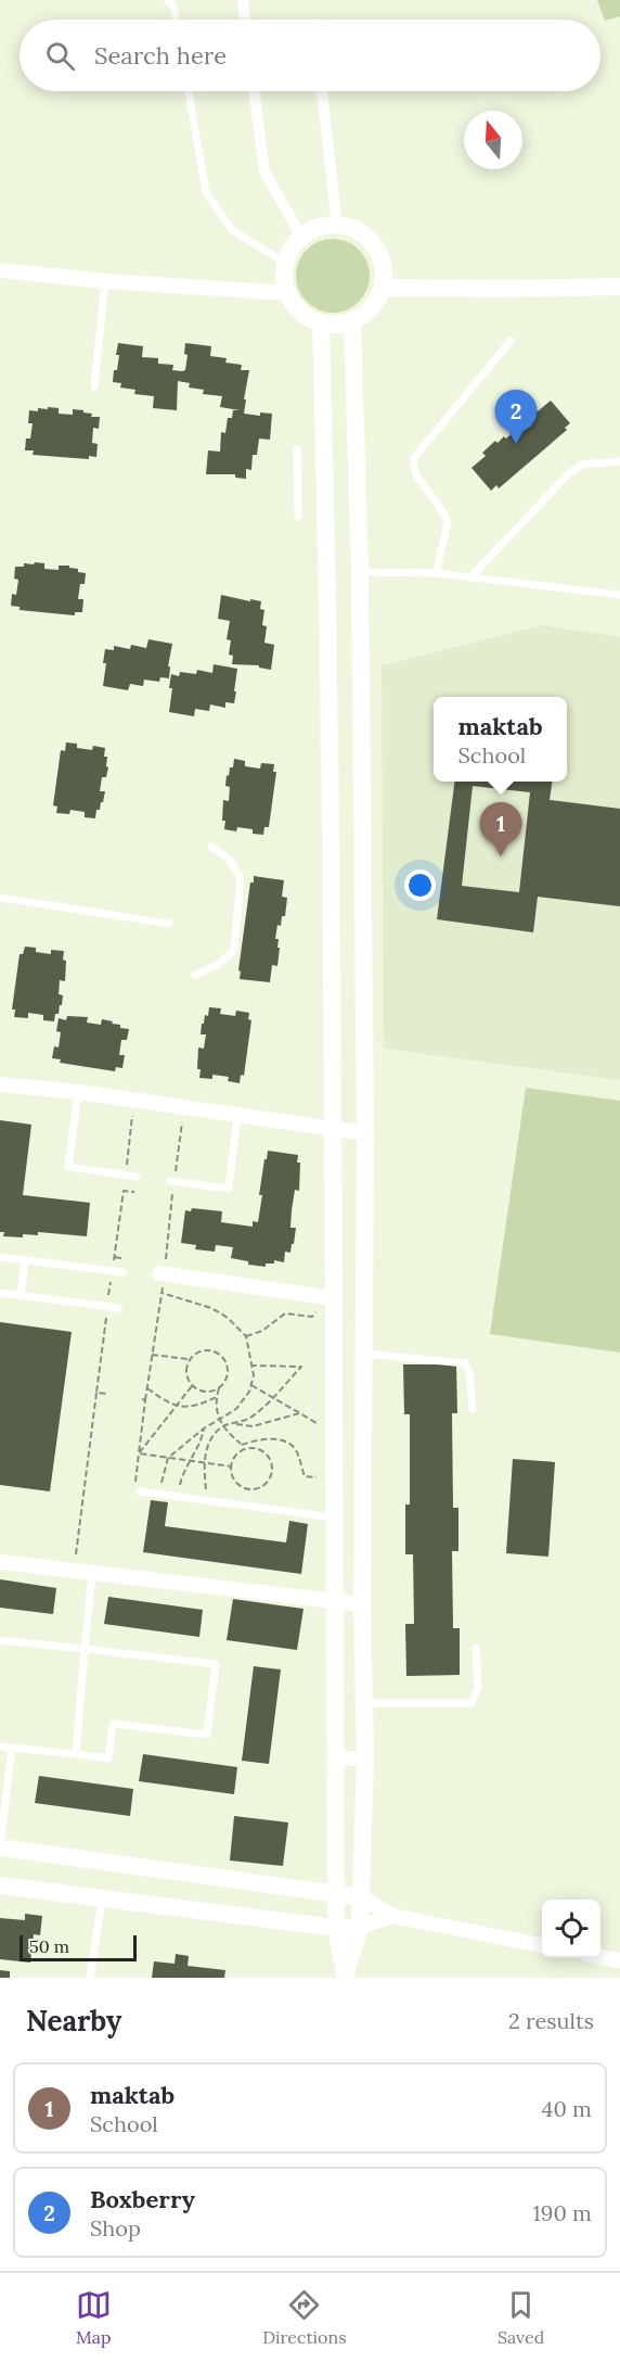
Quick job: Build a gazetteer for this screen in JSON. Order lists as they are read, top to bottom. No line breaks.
{"scale_bar":"50 m","north":"top","page":{"search":"Search here","pins":["2","1"],"popup":["maktab","School"],"scale":"50 m","heading":["Nearby","2 results"],"list":[{"mark":"1","name":"maktab","note":"School","value":"40 m"},{"mark":"2","name":"Boxberry","note":"Shop","value":"190 m"}],"nav":["Map","Directions","Saved"]}}
